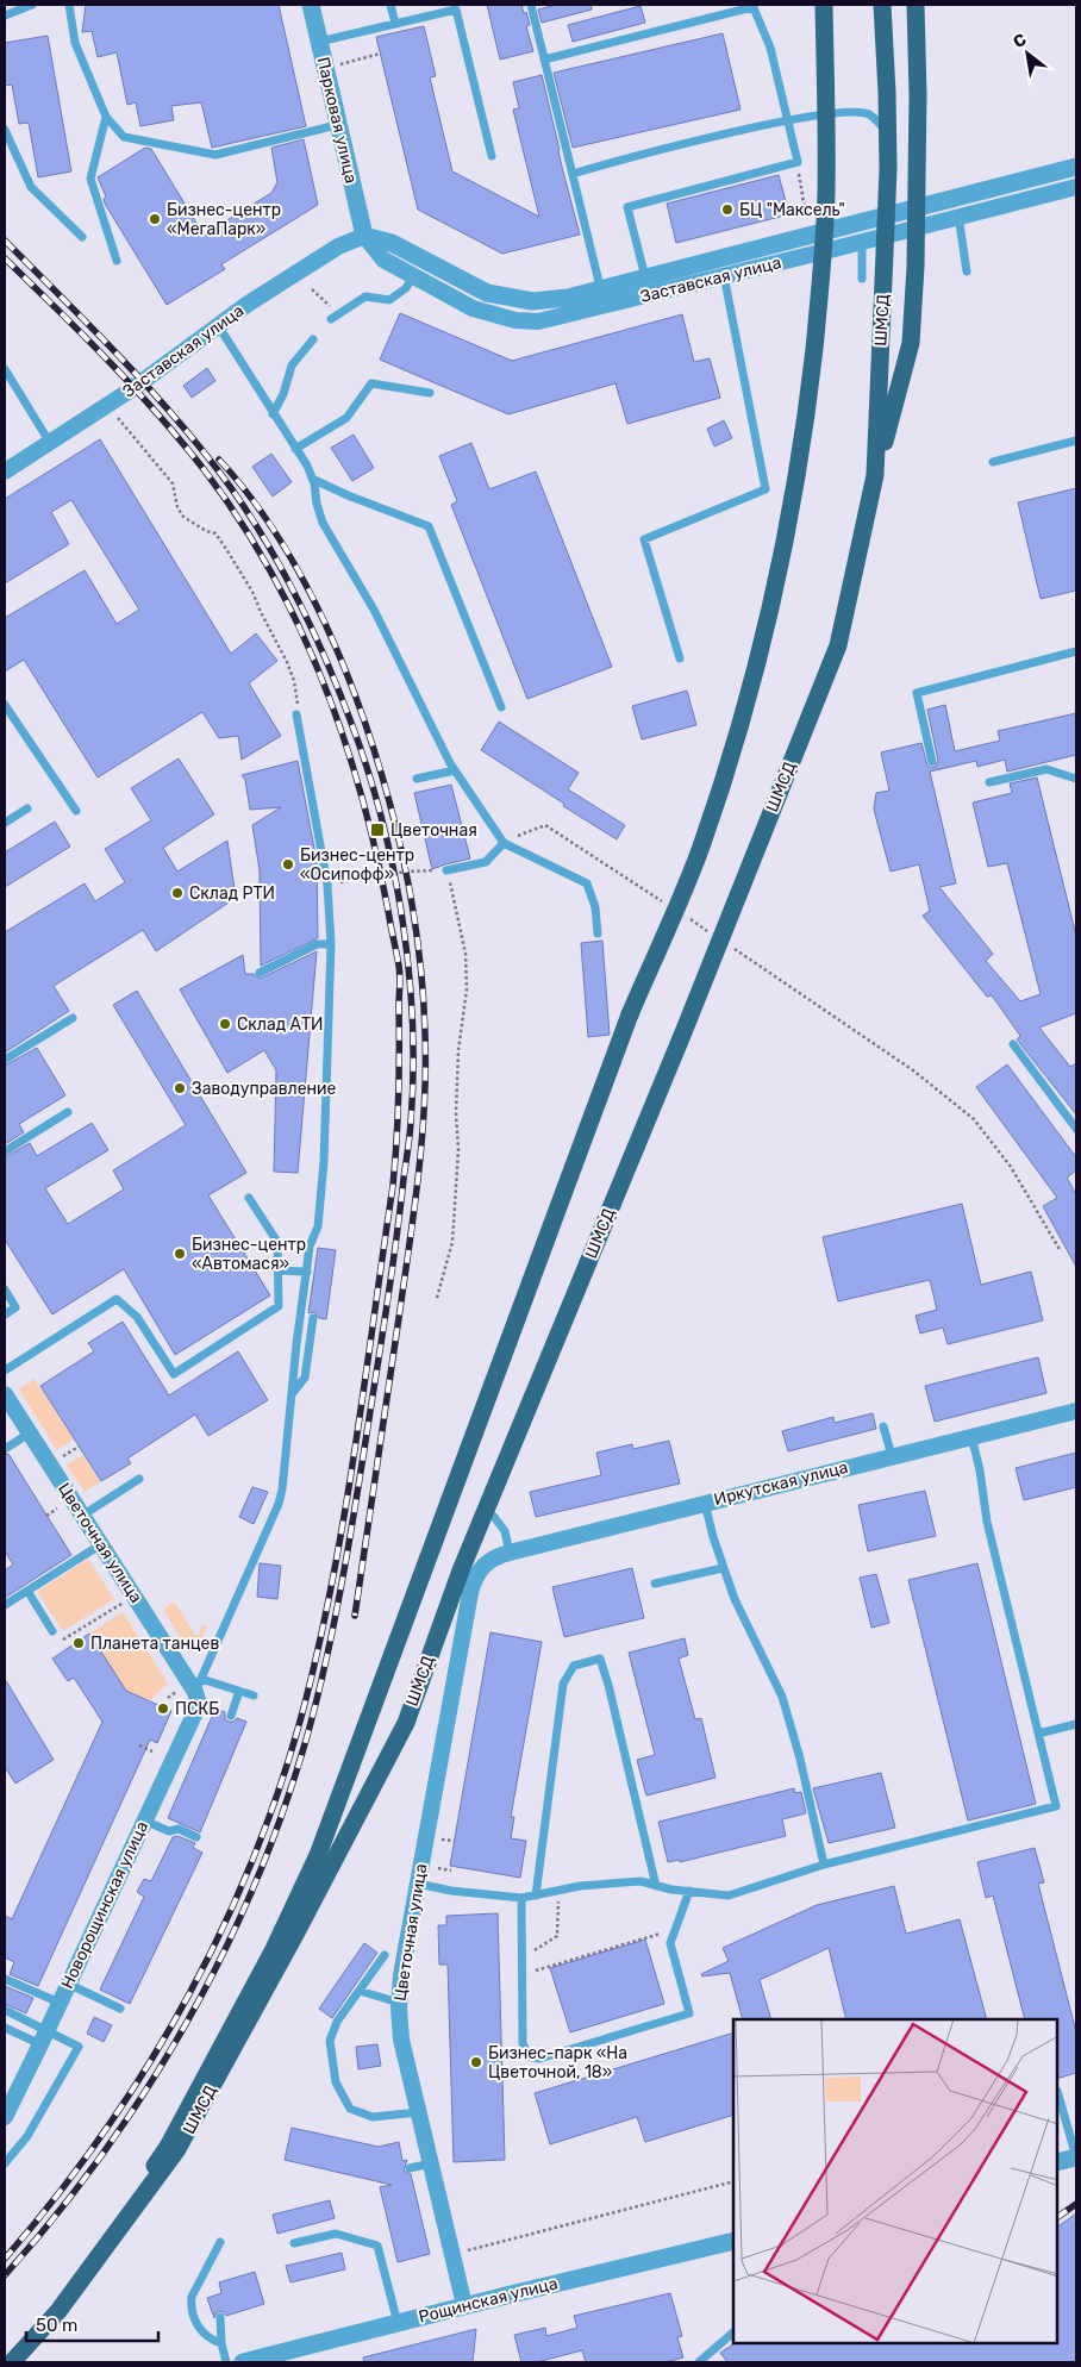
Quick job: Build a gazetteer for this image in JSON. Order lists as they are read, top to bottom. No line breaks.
{"streets":{"main road":["ШМСД"],"street":["Парковая улица","Заставская улица","Иркутская улица","Цветочная улица","Новорощинская улица","Рощинская улица"]},"crossings":[["Парковая улица","Заставская улица"],["Иркутская улица","Цветочная улица"],["Цветочная улица","Новорощинская улица"],["Цветочная улица","Рощинская улица"]],"places":{"other":["БЦ \"Максель\"","Бизнес-центр «МегаПарк»","Бизнес-центр «Осипофф»","Склад РТИ","Склад АТИ","Заводуправление","Бизнес-центр «Автомася»","Планета танцев","ПСКБ","Бизнес-парк «На Цветочной, 18»"],"transit":["Цветочная"]},"scale_bar":"50 m","north":"top left"}
